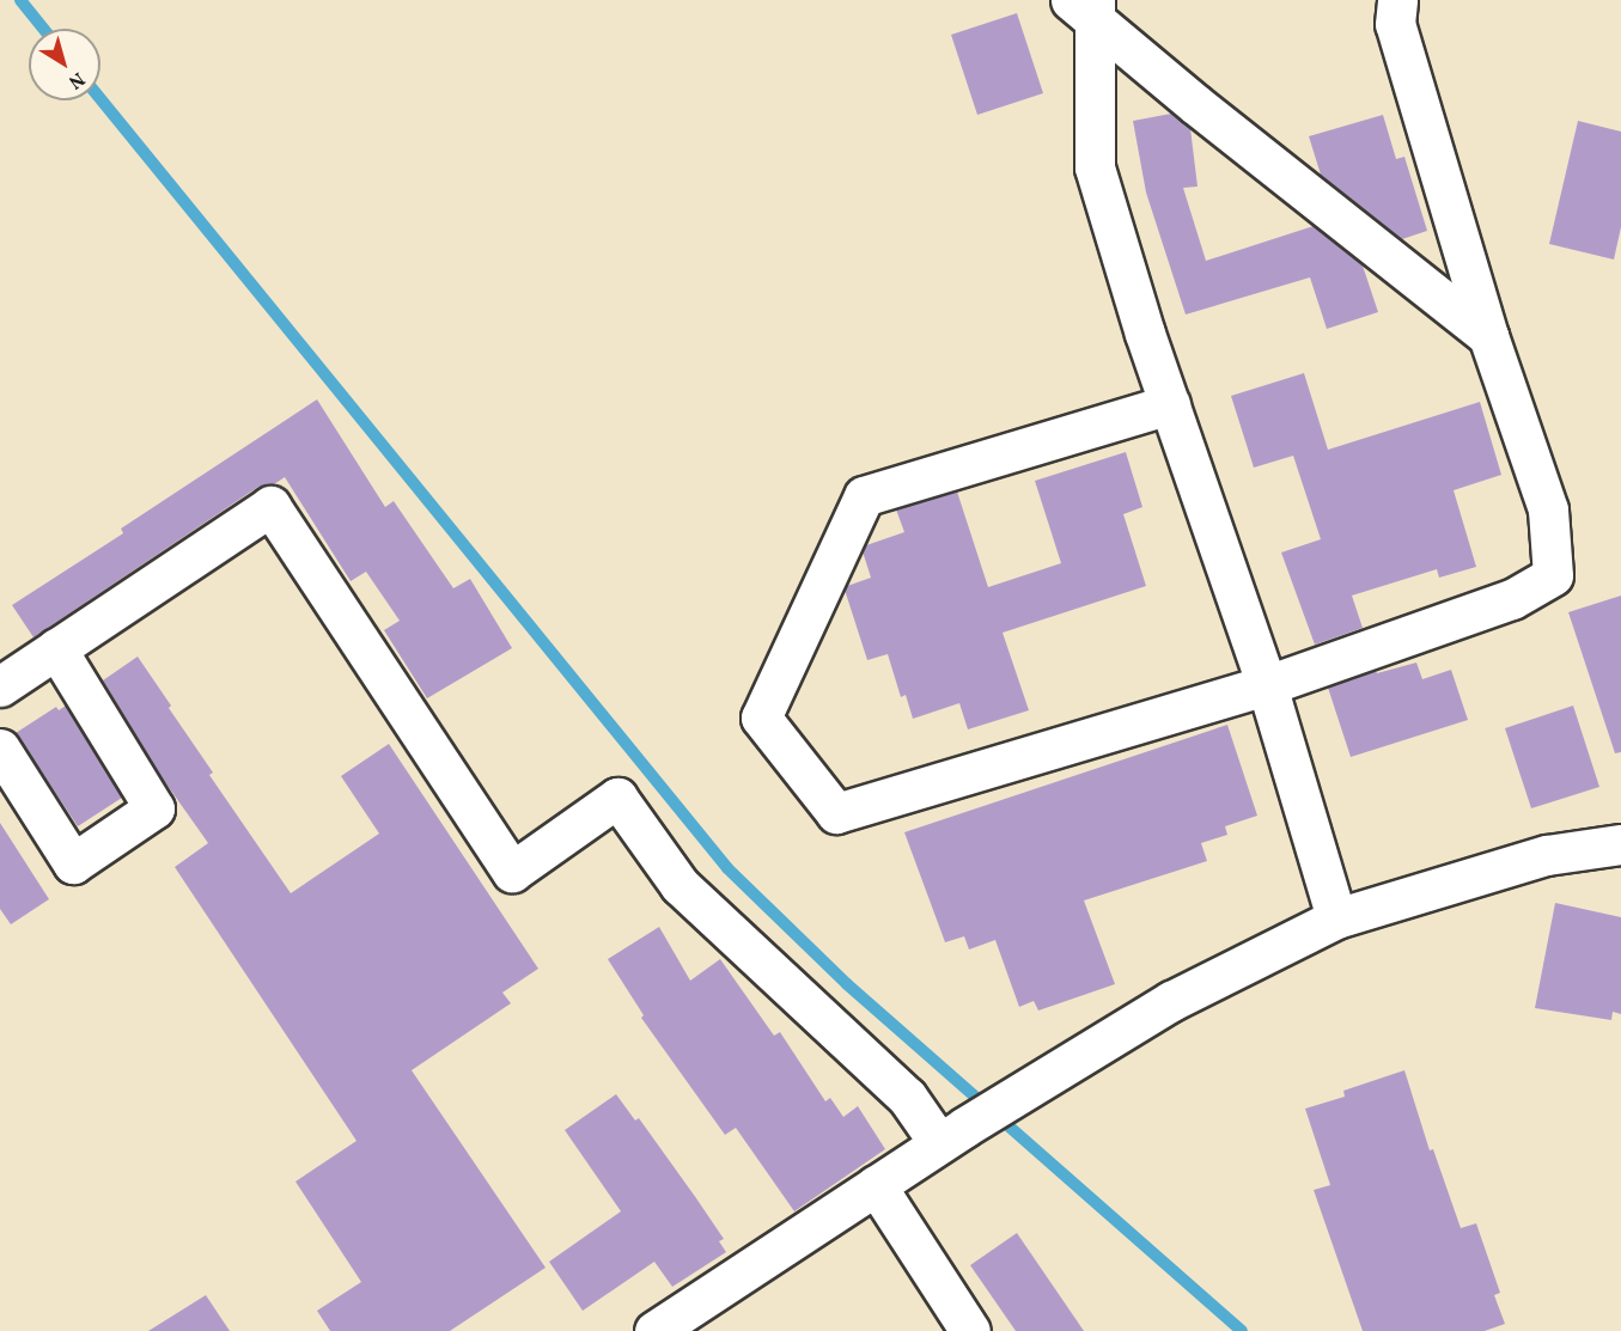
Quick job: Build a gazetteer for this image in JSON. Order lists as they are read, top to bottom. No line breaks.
{"north":"bottom right"}
